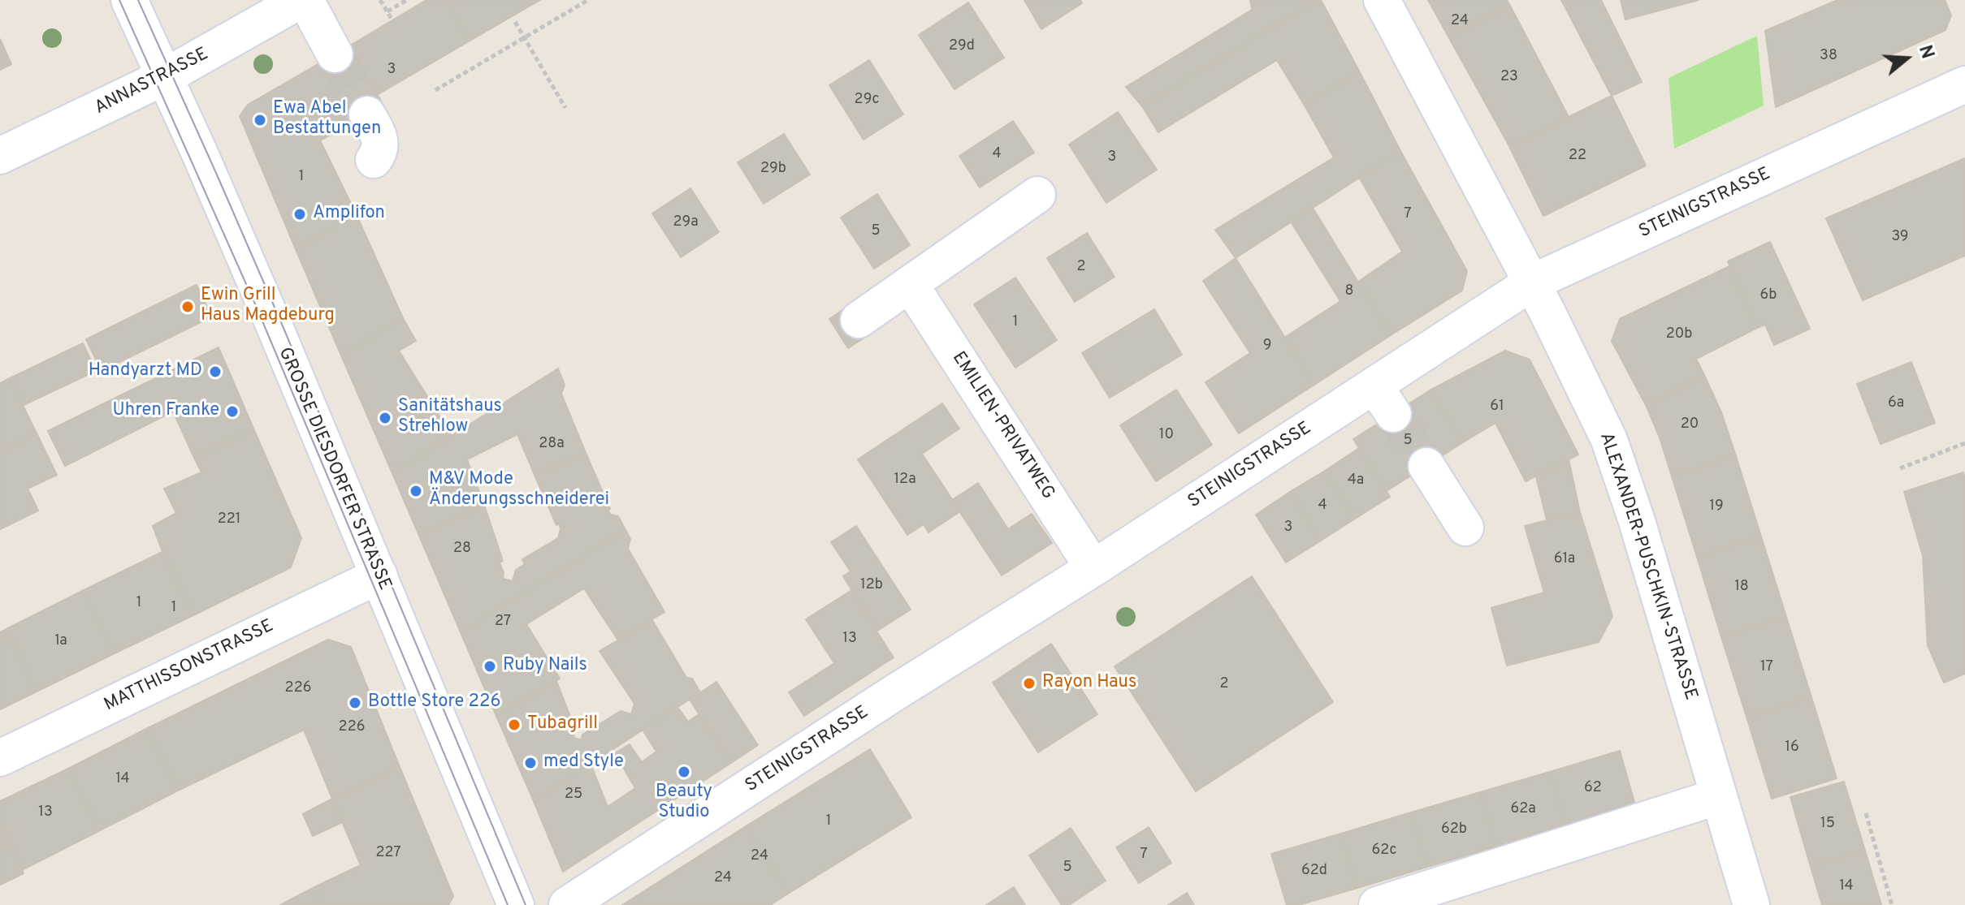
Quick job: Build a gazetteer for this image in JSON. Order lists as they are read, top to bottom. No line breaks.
{"streets":{"street":["ANNASTRASSE","STEINIGSTRASSE","EMILIEN-PRIVATWEG","GROSSE DIESDORFER STRASSE","ALEXANDER-PUSCHKIN-STRASSE","MATTHISSONSTRASSE"]},"crossings":[["ANNASTRASSE","GROSSE DIESDORFER STRASSE"],["STEINIGSTRASSE","EMILIEN-PRIVATWEG"],["STEINIGSTRASSE","ALEXANDER-PUSCHKIN-STRASSE"],["GROSSE DIESDORFER STRASSE","MATTHISSONSTRASSE"]],"places":["Ewa Abel Bestattungen","Amplifon","Ewin Grill Haus Magdeburg","Handyarzt MD","Uhren Franke","Sanitätshaus Strehlow","M&V Mode Änderungsschneiderei","Ruby Nails","Rayon Haus","Bottle Store 226","Tubagrill","med Style","Beauty Studio"],"house_numbers":["24","29d","38","3","23","29c","4","22","3","29b","1","7","29a","5","39","2","8","6b","1","20b","9","6a","61","20","10","5","28a","12a","4a","4","19","221","3","28","61a","12b","18","1","1","27","13","1a","17","2","226","226","16","14","62","25","62a","13","1","15","62b","62c","227","7","24","5","62d","24","14"],"north":"right"}
